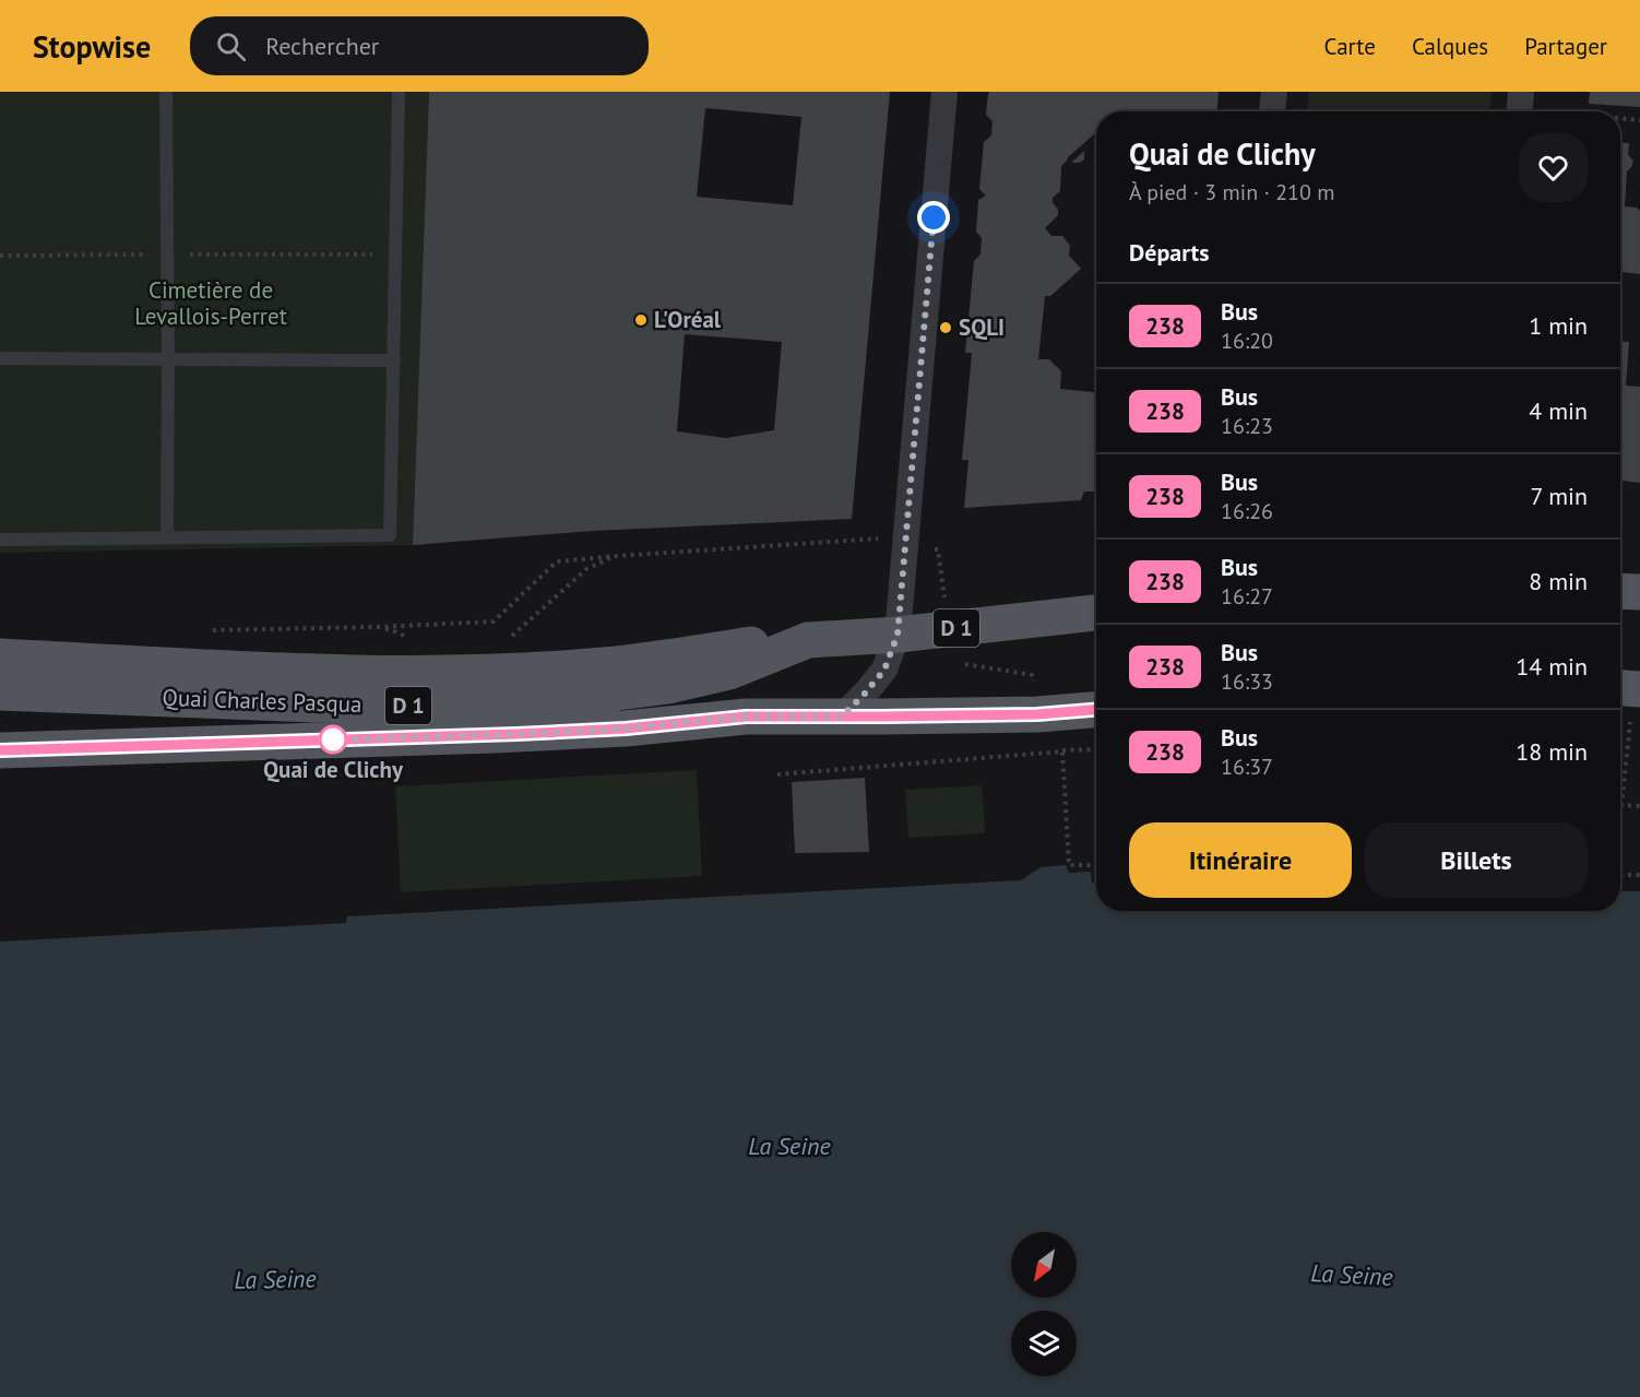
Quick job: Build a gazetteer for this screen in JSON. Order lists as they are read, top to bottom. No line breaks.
{"streets":{"main road":["D 1","Quai Charles Pasqua"]},"crossings":[["D 1","Quai Charles Pasqua"]],"water":["La Seine"],"parks":["Cimetière de Levallois-Perret"],"places":["L'Oréal","SQLI","Quai de Clichy"],"lines":["bus line 238"],"north":"bottom left","page":{"header":"Stopwise","search":"Rechercher","nav":["Carte","Calques","Partager"],"heading":[["Quai de Clichy","À pied · 3 min · 210 m"],"Départs"],"list":[{"mark":"238","name":"Bus","note":"16:20","value":"1 min"},{"mark":"238","name":"Bus","note":"16:23","value":"4 min"},{"mark":"238","name":"Bus","note":"16:26","value":"7 min"},{"mark":"238","name":"Bus","note":"16:27","value":"8 min"},{"mark":"238","name":"Bus","note":"16:33","value":"14 min"},{"mark":"238","name":"Bus","note":"16:37","value":"18 min"}],"buttons":["Itinéraire","Billets"]}}
